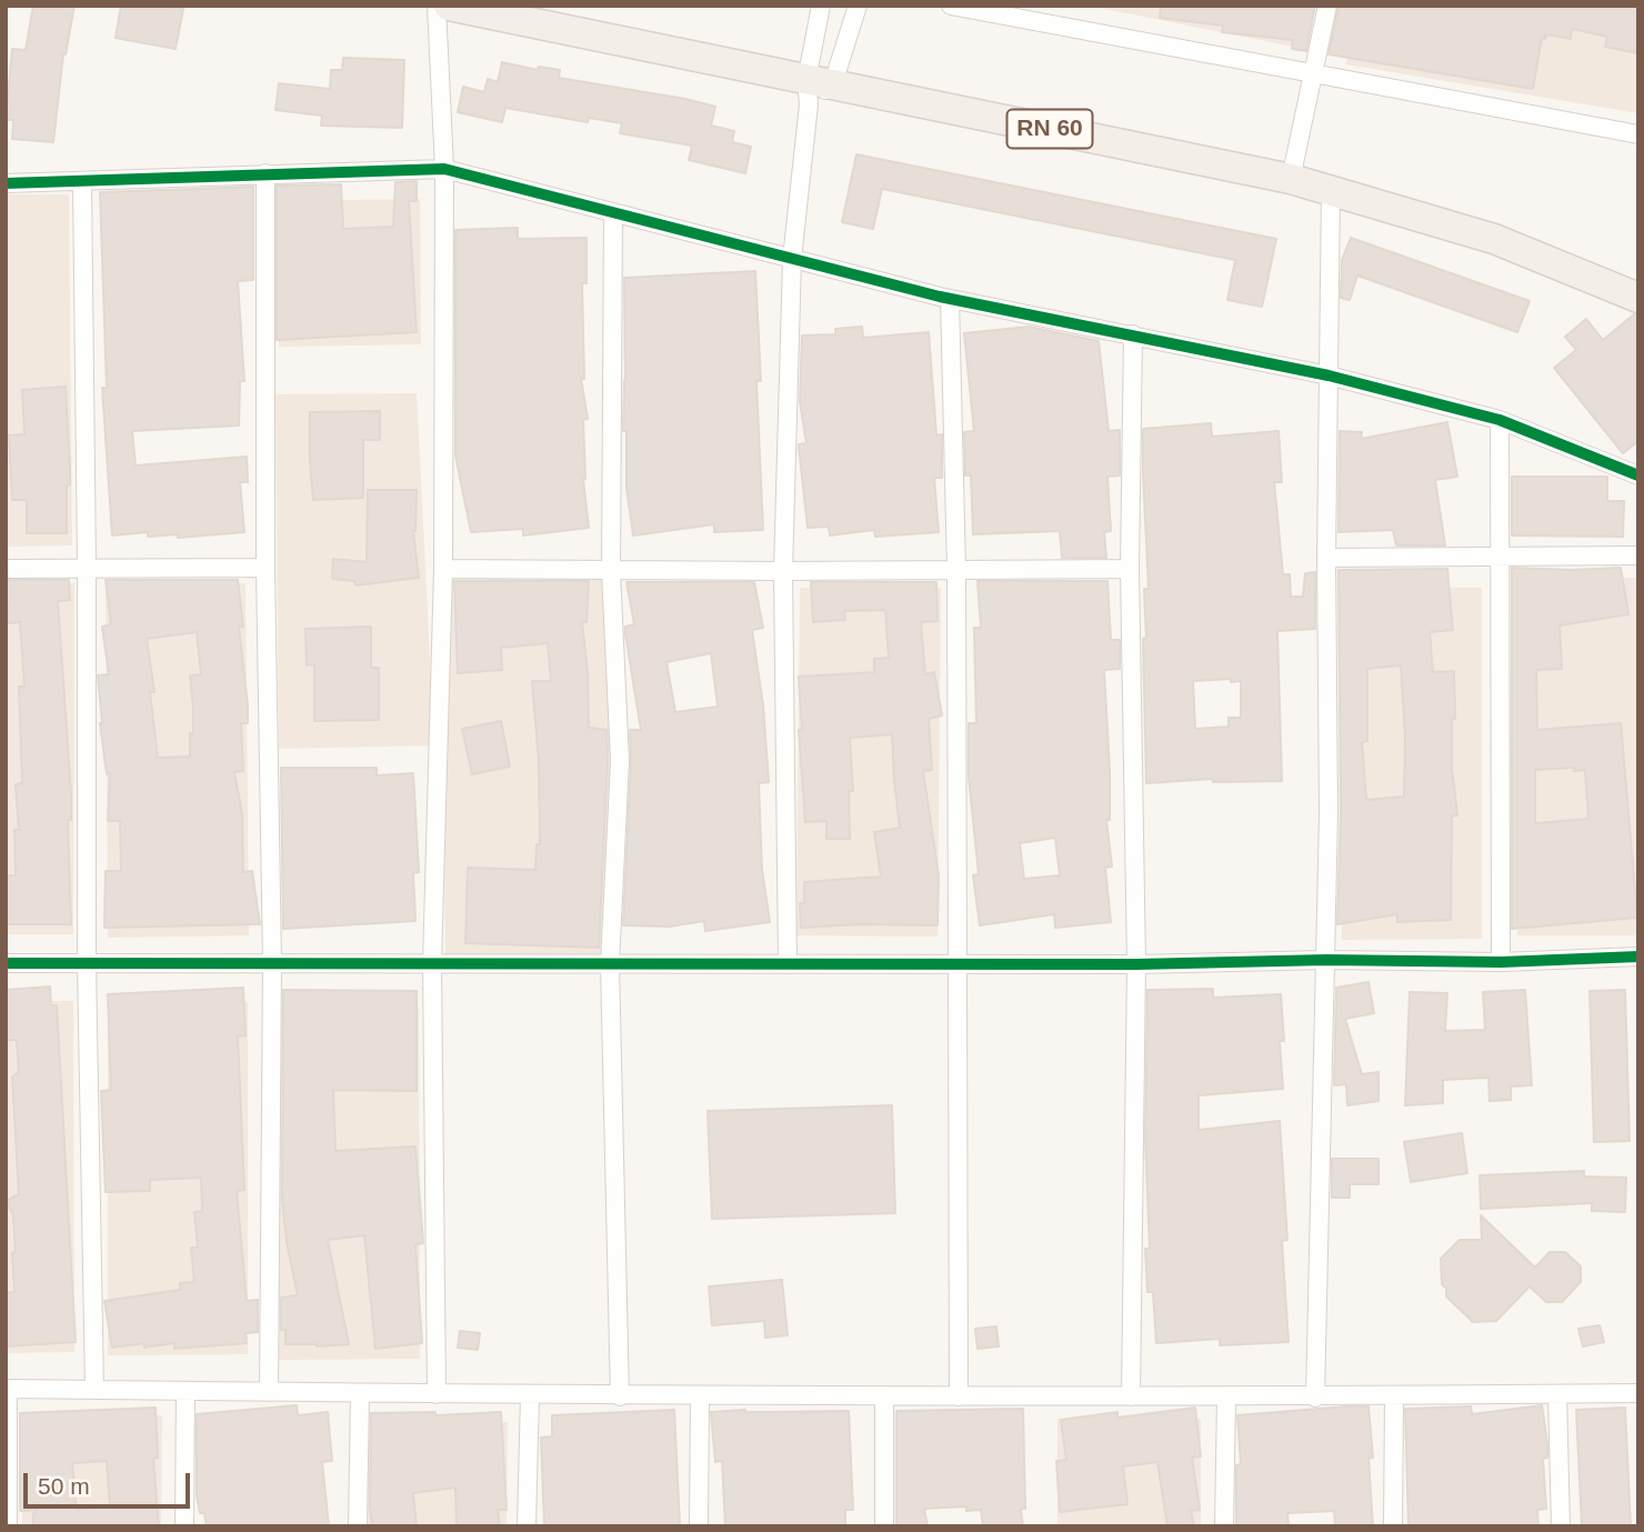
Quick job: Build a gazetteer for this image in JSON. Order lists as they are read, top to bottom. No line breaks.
{"streets":{"main road":["RN 60"]},"scale_bar":"50 m"}
